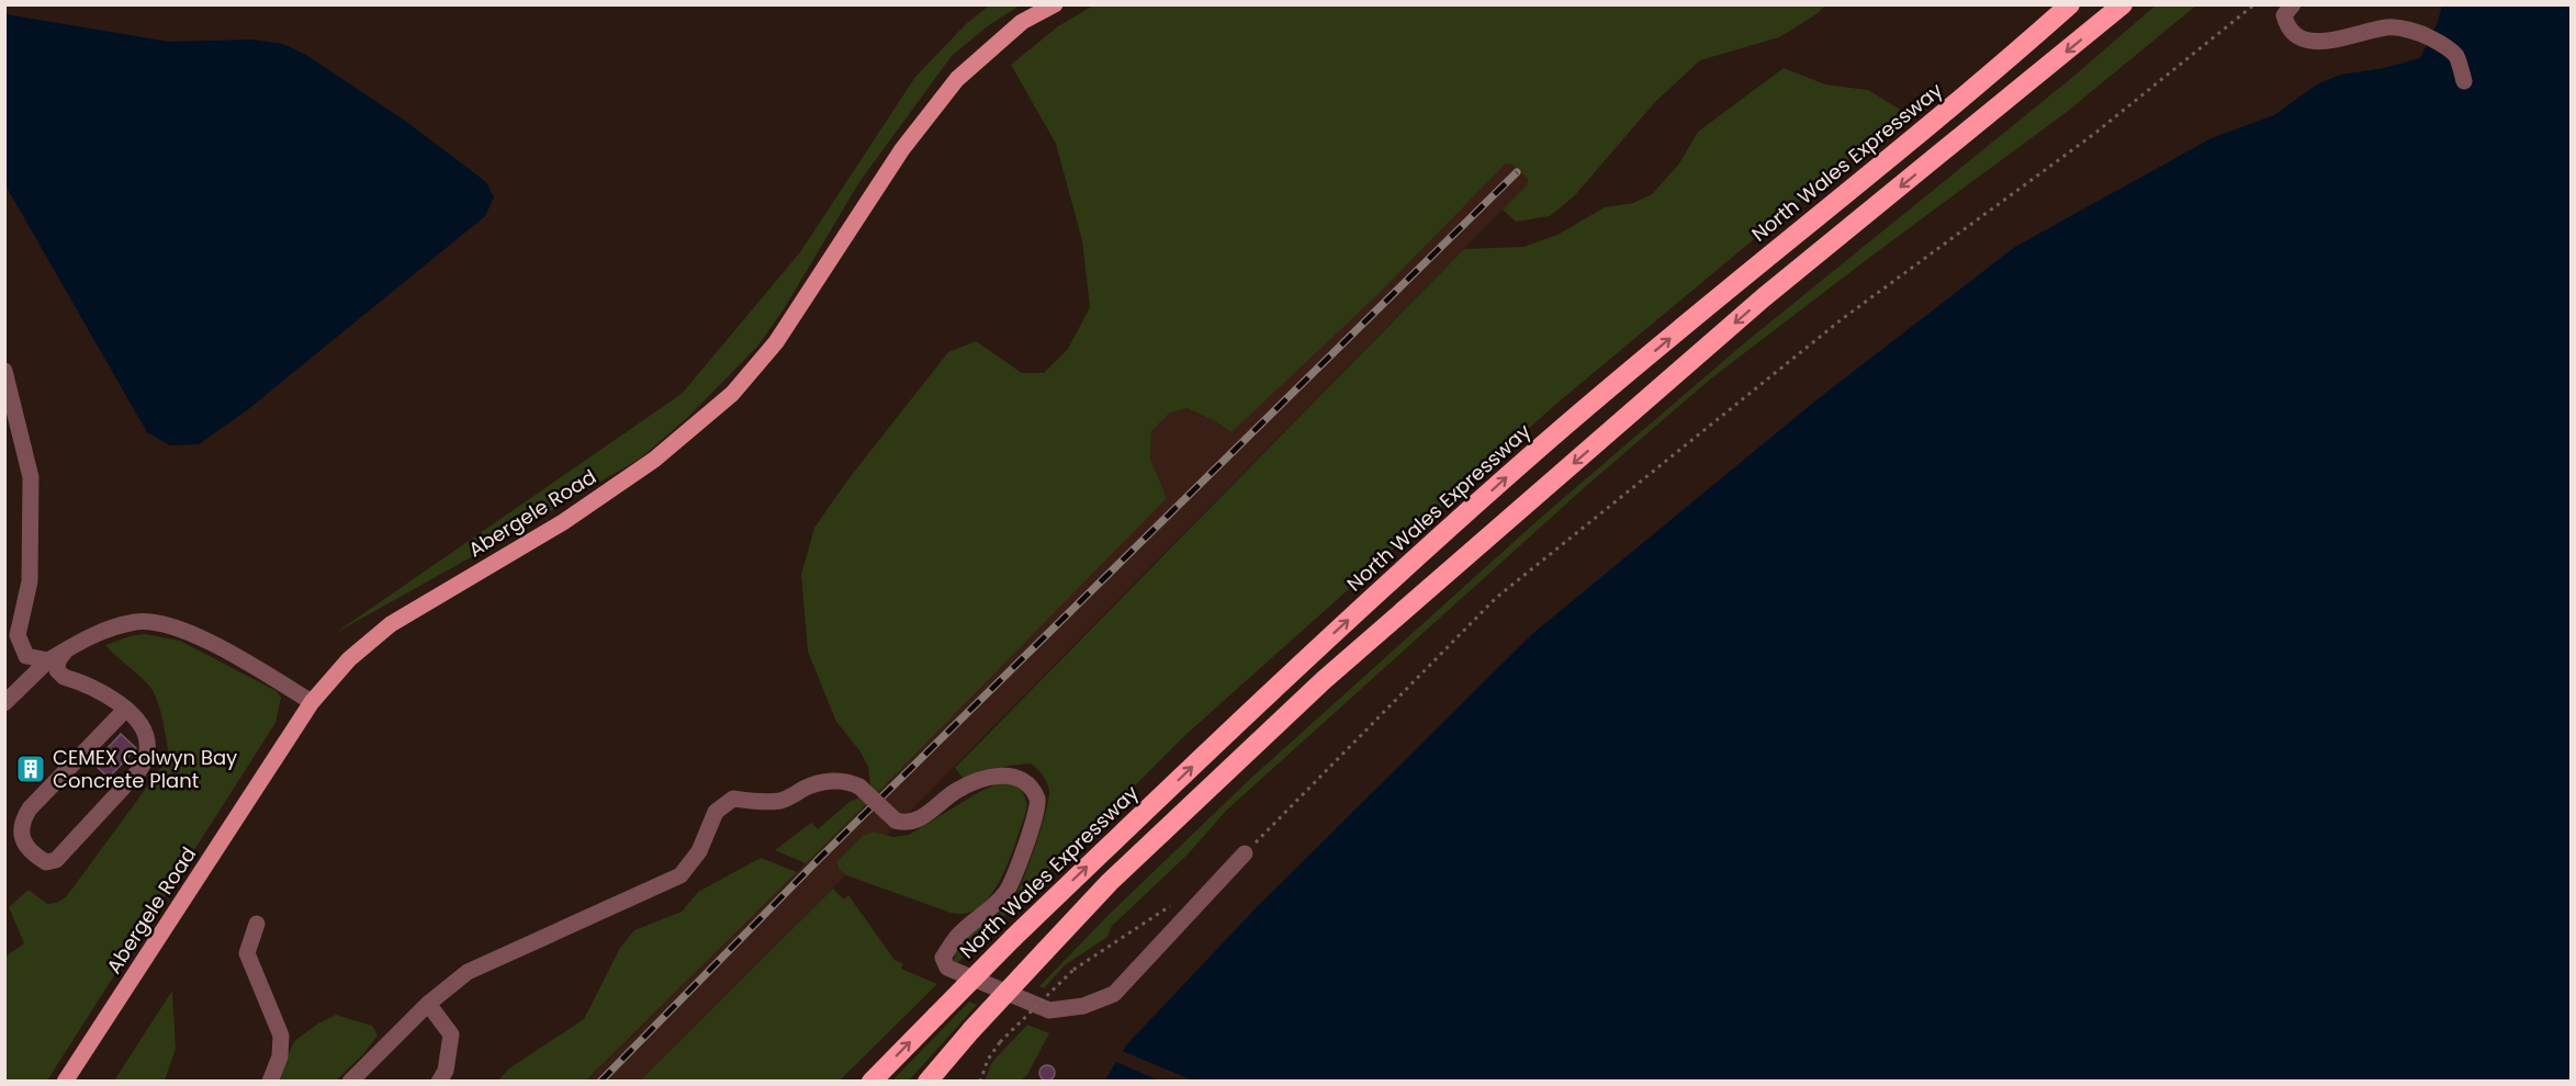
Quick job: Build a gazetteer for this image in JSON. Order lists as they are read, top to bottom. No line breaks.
{"streets":{"highway":["North Wales Expressway"],"main road":["Abergele Road"]},"places":{"building":["CEMEX Colwyn Bay Concrete Plant"]}}
